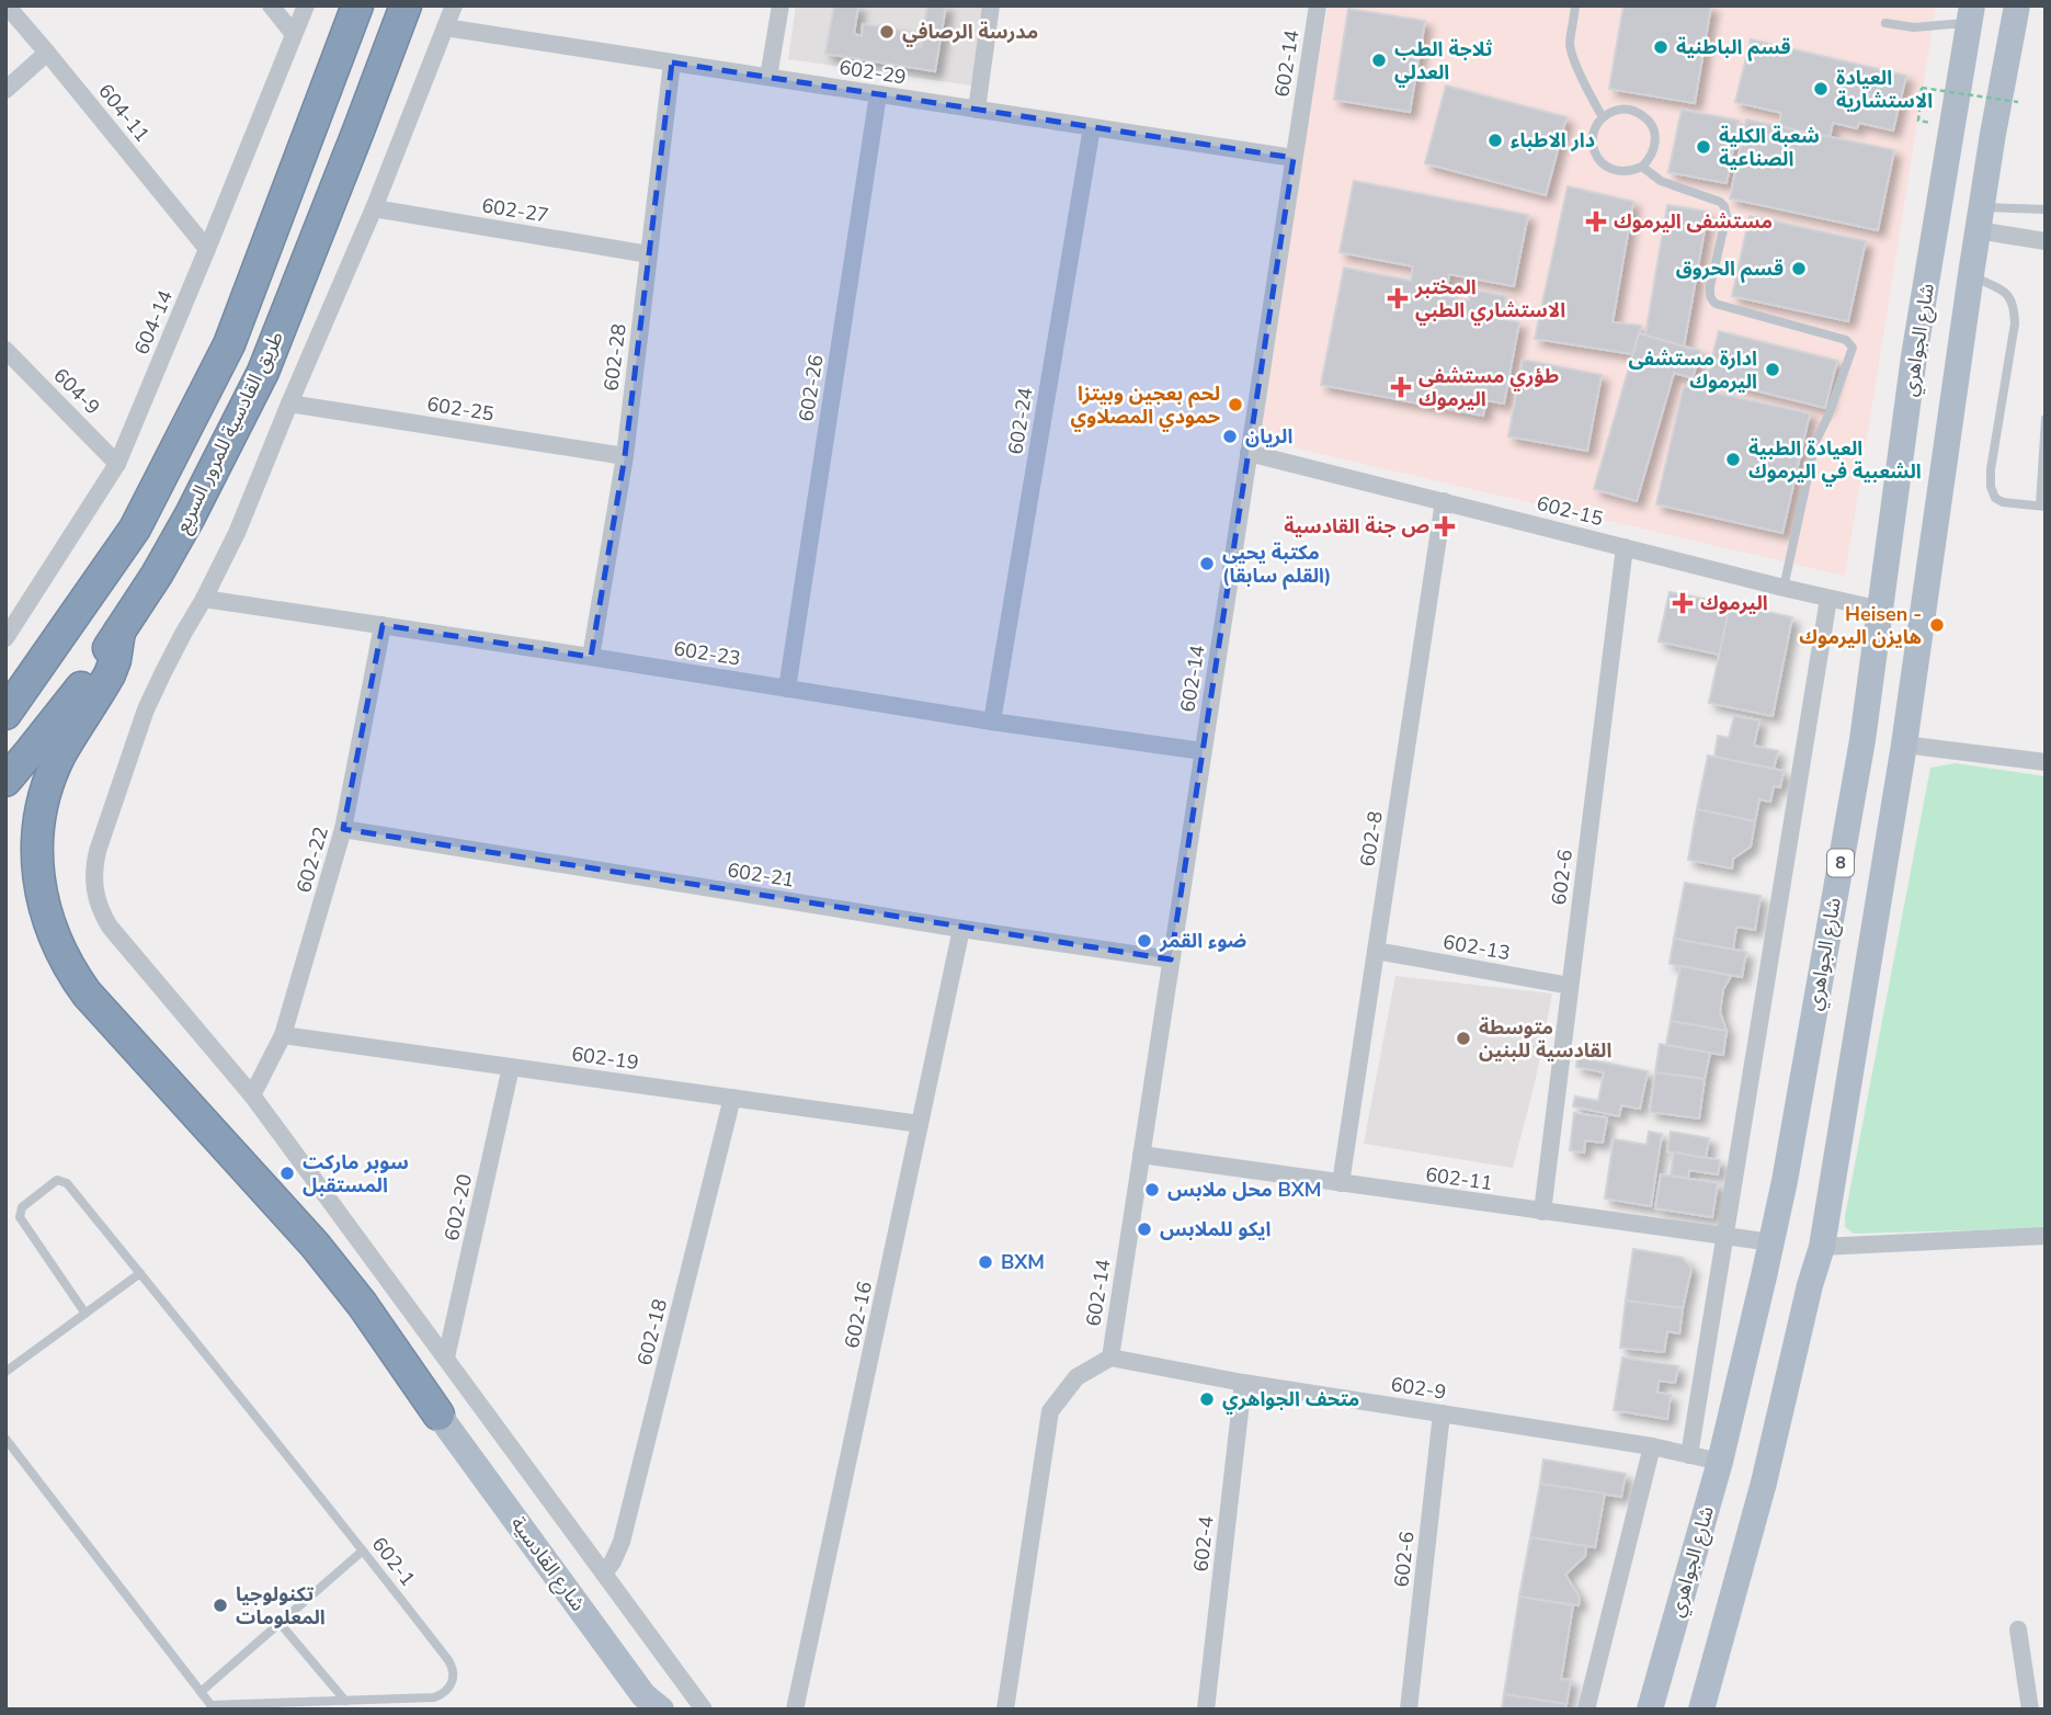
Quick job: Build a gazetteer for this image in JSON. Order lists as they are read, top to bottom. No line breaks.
{"streets":{"highway":["طريق القادسية للمرور السريع"],"main road":["شارع الجواهري","8","شارع القادسية"],"street":["602-14","602-29","604-11","602-27","604-14","602-28","602-26","604-9","602-25","602-24","602-15","602-23","602-8","602-22","602-21","602-6","602-13","602-19","602-11","602-20","602-16","602-18","602-9","602-4"],"lane":["602-1"]},"crossings":[["602-14","602-29"],["602-14","602-15"],["602-14","602-23"],["602-14","602-21"],["602-14","602-11"],["602-14","602-9"],["602-29","602-28"],["602-29","602-26"],["602-29","602-24"],["604-11","604-14"],["602-27","602-28"],["604-14","604-9"],["شارع الجواهري","602-15"],["شارع الجواهري","602-11"],["شارع الجواهري","602-9"],["602-28","602-25"],["602-28","602-23"],["602-26","602-23"],["602-24","602-23"],["602-15","602-8"],["602-15","602-6"],["602-23","602-22"],["602-8","602-13"],["602-8","602-11"],["602-22","602-21"],["602-22","602-19"],["602-21","602-16"],["602-6","602-13"],["602-6","602-11"],["602-6","602-9"],["602-19","602-20"],["602-19","602-16"],["602-19","602-18"],["602-9","602-4"]],"places":{"other":["مدرسة الرصافي","قسم الباطنية","ثلاجة الطب العدلي","العيادة الاستشارية","دار الاطباء","شعبة الكلية الصناعية","قسم الحروق","ادارة مستشفى اليرموك","لحم بعجين وبيتزا حمودي المصلاوي","الريان","العيادة الطبية الشعبية في اليرموك","مكتبة يحيى (القلم سابقا)","Heisen - هايزن اليرموك","ضوء القمر","متوسطة القادسية للبنين","سوبر ماركت المستقبل","محل ملابس BXM","ايكو للملابس","BXM","متحف الجواهري","تكنولوجيا المعلومات"],"health":["مستشفى اليرموك","المختبر الاستشاري الطبي","طؤري مستشفى اليرموك","ص جنة القادسية","اليرموك"]}}
